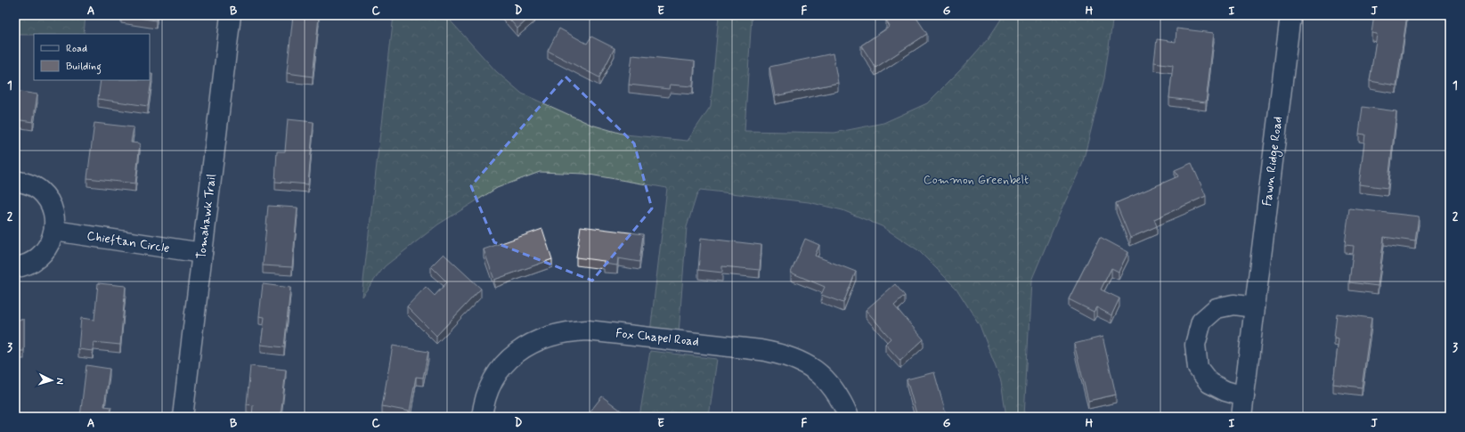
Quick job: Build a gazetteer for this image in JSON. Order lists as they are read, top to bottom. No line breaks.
{"streets":{"street":["Fawn Ridge Road","Tomahawk Trail","Chieftan Circle","Fox Chapel Road"]},"crossings":[["Tomahawk Trail","Chieftan Circle"]],"parks":["Common Greenbelt"],"legend":["Road","Building"],"north":"right","grid":{"columns":["A","B","C","D","E","F","G","H","I","J"],"rows":["1","2","3"]}}
